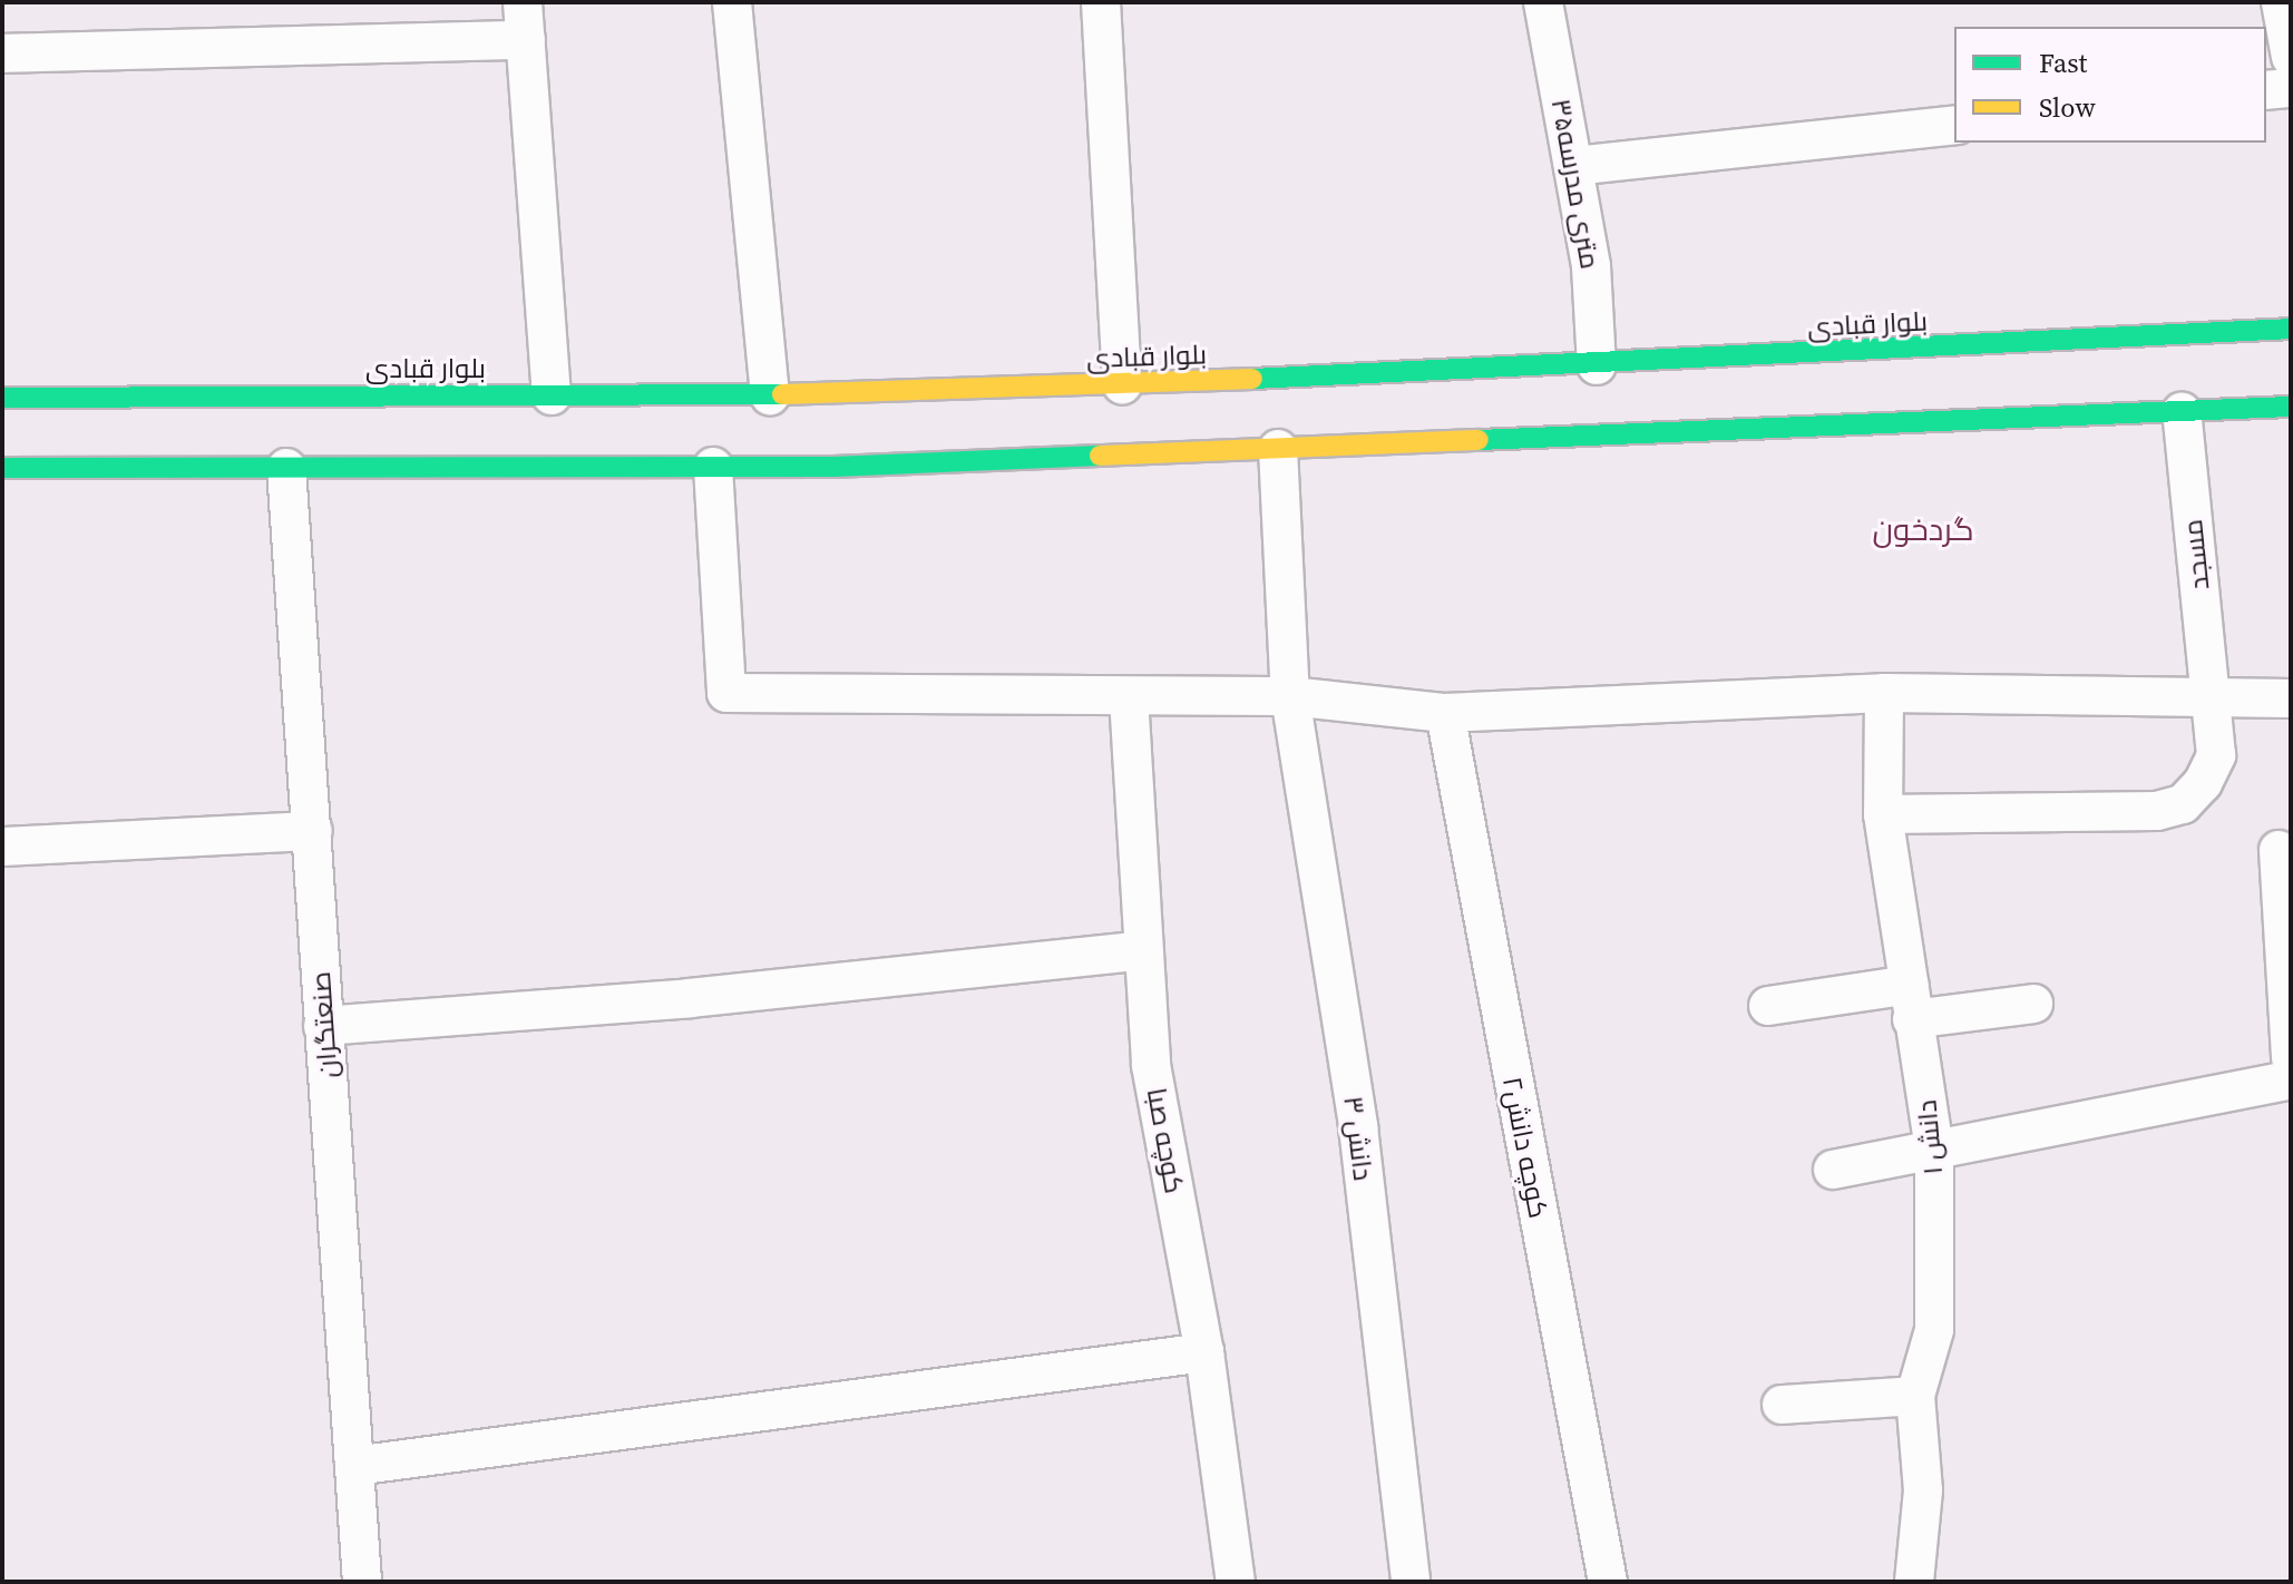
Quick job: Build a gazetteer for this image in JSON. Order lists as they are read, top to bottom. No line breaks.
{"streets":{"street":["۳۵متری مدرسه","بلوار قبادی","مسجد","صنعتگران","دانش ۱","دانش ۳","کوچه صبا","کوچه دانش۲"]},"crossings":[["۳۵متری مدرسه","بلوار قبادی"],["مسجد","دانش ۱"]],"districts":["گردخون"],"legend":["Fast","Slow"]}
